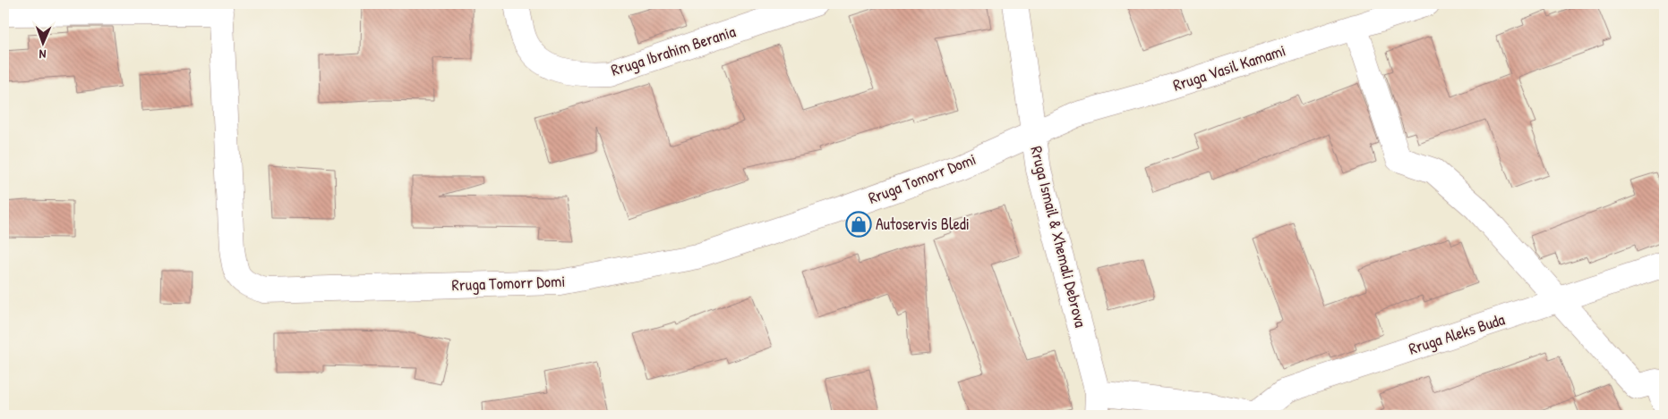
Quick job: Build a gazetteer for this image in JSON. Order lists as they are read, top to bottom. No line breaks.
{"streets":{"street":["Rruga Ibrahim Berania","Rruga Vasil Kamami","Rruga Tomorr Domi","Rruga Ismail & Xhemali Debrova","Rruga Aleks Buda"]},"crossings":[["Rruga Vasil Kamami","Rruga Tomorr Domi"],["Rruga Vasil Kamami","Rruga Ismail & Xhemali Debrova"],["Rruga Tomorr Domi","Rruga Ismail & Xhemali Debrova"]],"places":{"shop":["Autoservis Bledi"]},"north":"bottom"}
